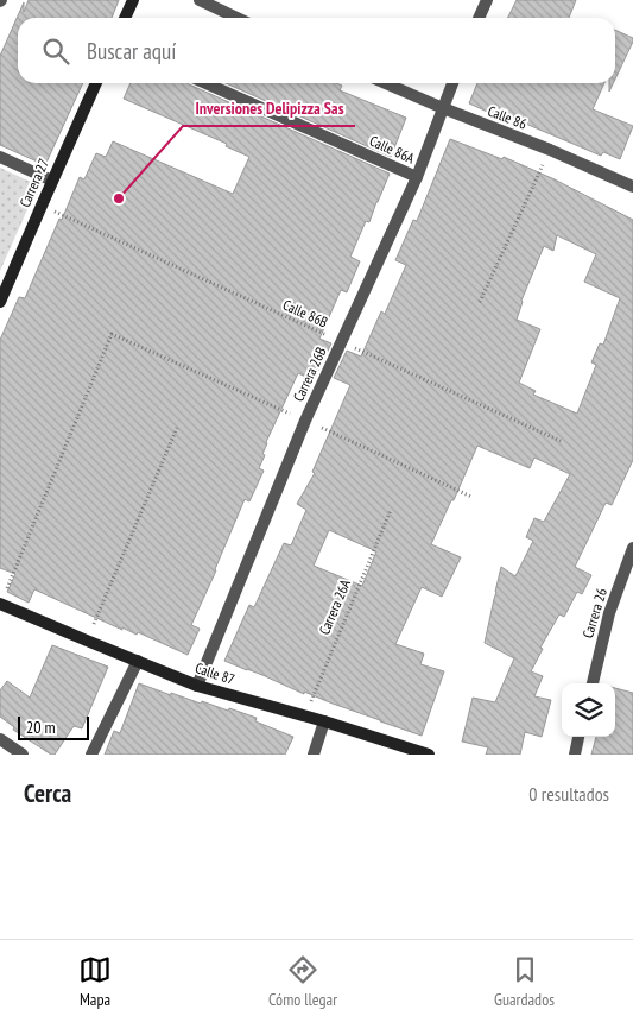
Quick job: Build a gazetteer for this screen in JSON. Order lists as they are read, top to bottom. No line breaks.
{"streets":{"street":["Calle 86","Calle 86A","Carrera 27","Carrera 26B","Carrera 26","Calle 87"],"path":["Calle 86B","Carrera 26A"]},"crossings":[["Calle 86","Carrera 26B"],["Calle 86A","Carrera 26B"],["Carrera 27","Calle 86B"],["Calle 86B","Carrera 26B"],["Carrera 26B","Calle 87"],["Carrera 26A","Calle 87"]],"places":["Inversiones Delipizza Sas"],"scale_bar":"20 m","page":{"search":"Buscar aquí","scale":"20 m","heading":["Cerca","0 resultados"],"nav":["Mapa","Cómo llegar","Guardados"]}}
